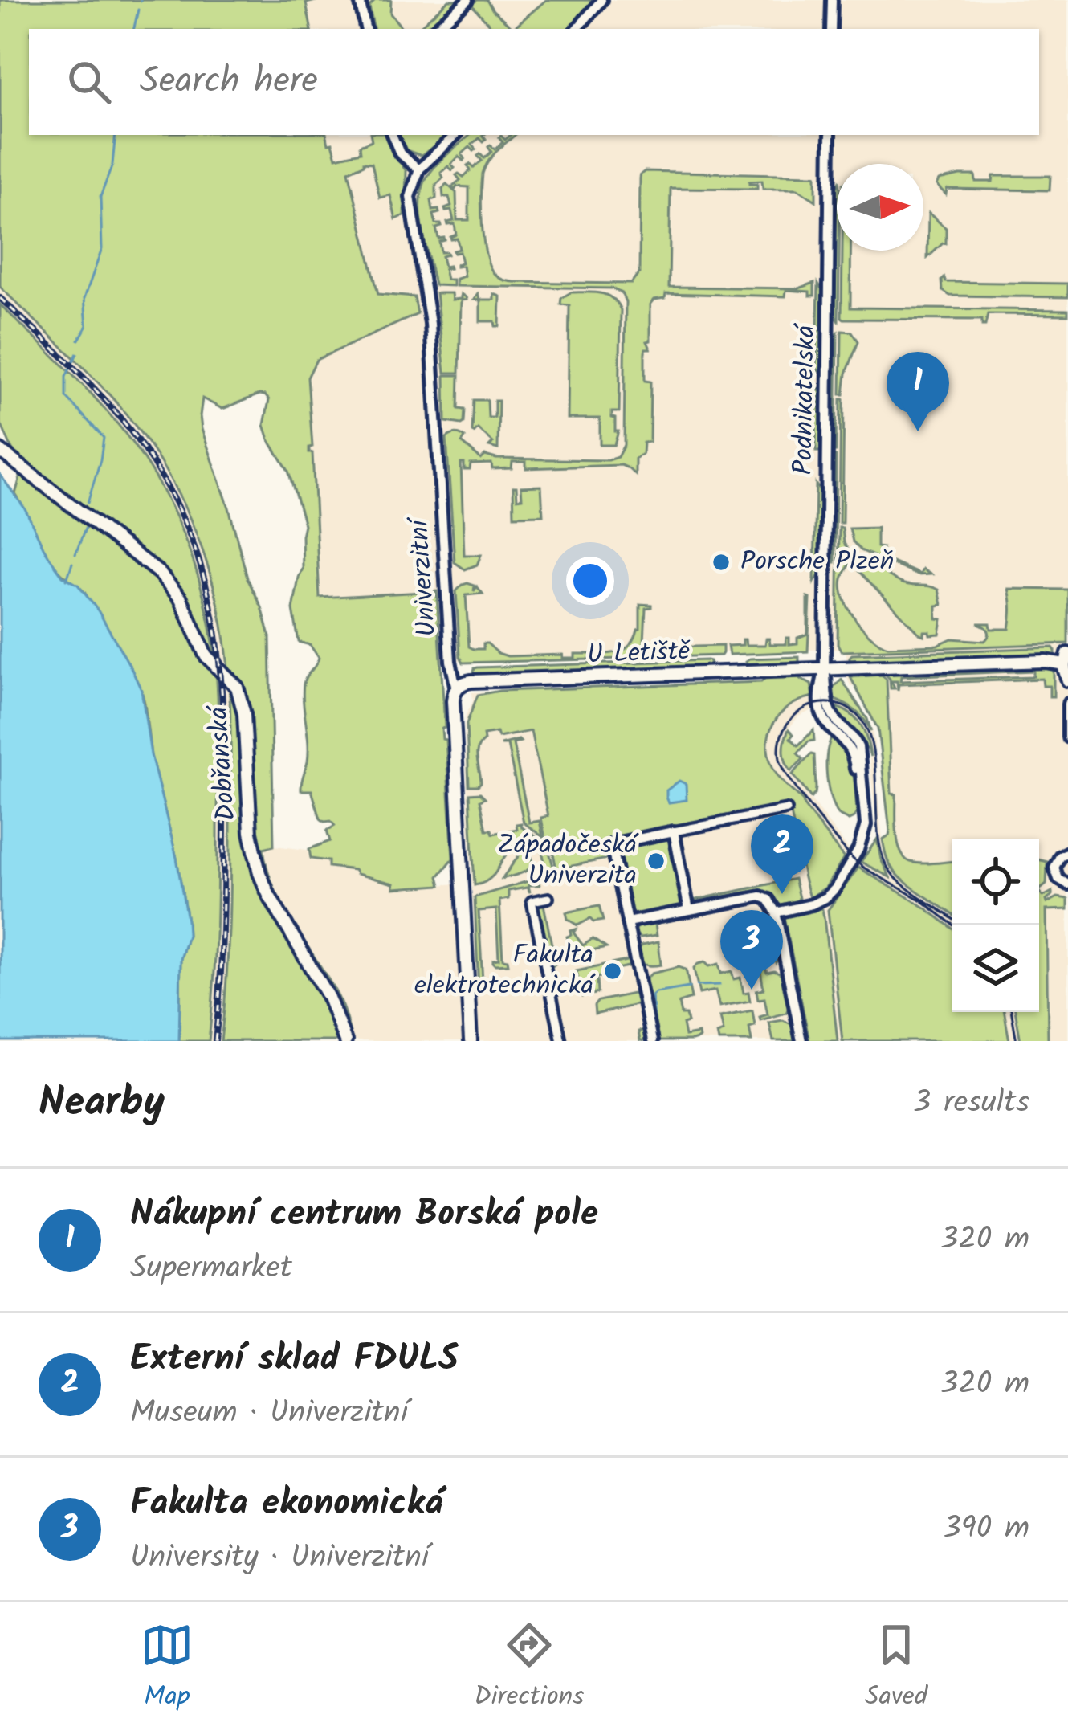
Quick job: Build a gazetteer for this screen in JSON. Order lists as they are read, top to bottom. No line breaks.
{"streets":{"street":["Podnikatelská","Univerzitní","U Letiště","Dobřanská"]},"crossings":[["Podnikatelská","U Letiště"],["Univerzitní","U Letiště"]],"places":["Porsche Plzeň","Západočeská Univerzita","Fakulta elektrotechnická"],"north":"right","page":{"search":"Search here","pins":["1","2","3"],"heading":["Nearby","3 results"],"list":[{"mark":"1","name":"Nákupní centrum Borská pole","note":"Supermarket","value":"320 m"},{"mark":"2","name":"Externí sklad FDULS","note":"Museum · Univerzitní","value":"320 m"},{"mark":"3","name":"Fakulta ekonomická","note":"University · Univerzitní","value":"390 m"}],"nav":["Map","Directions","Saved"]}}
